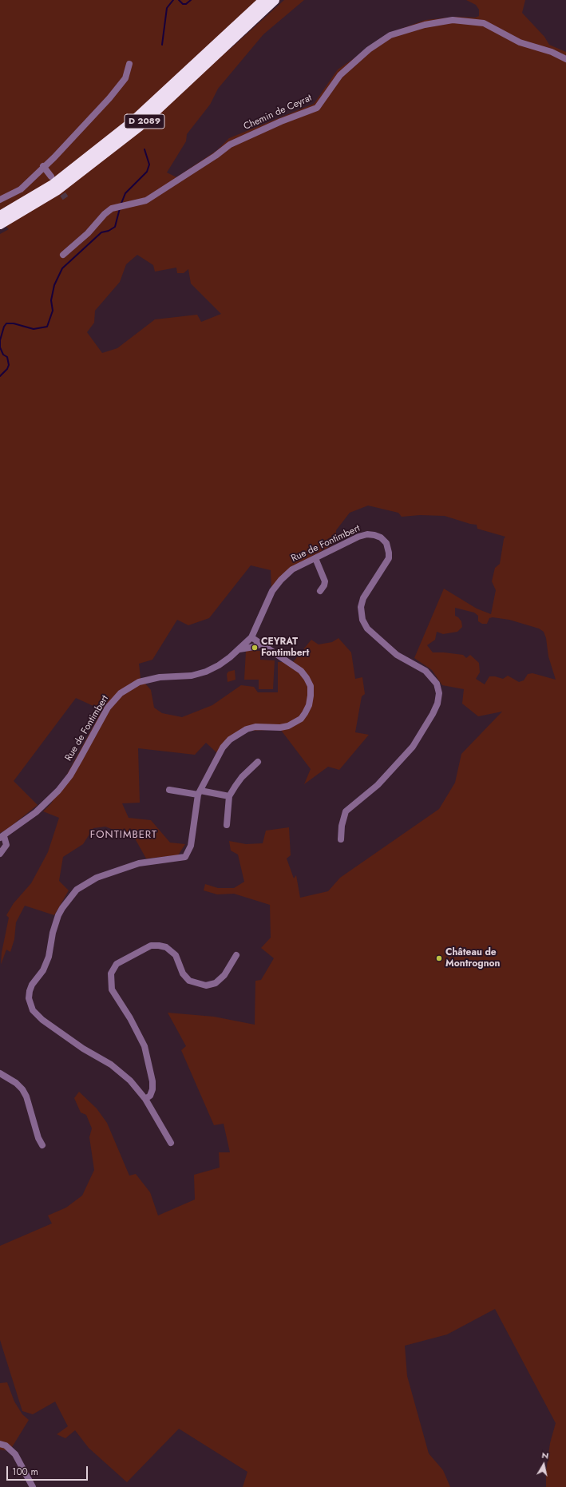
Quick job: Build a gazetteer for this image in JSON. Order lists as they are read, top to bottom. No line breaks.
{"streets":{"highway":["D 2089"],"street":["Chemin de Ceyrat","Rue de Fontimbert"]},"districts":["FONTIMBERT"],"places":["CEYRAT Fontimbert","Château de Montrognon"],"scale_bar":"100 m","north":"top"}
